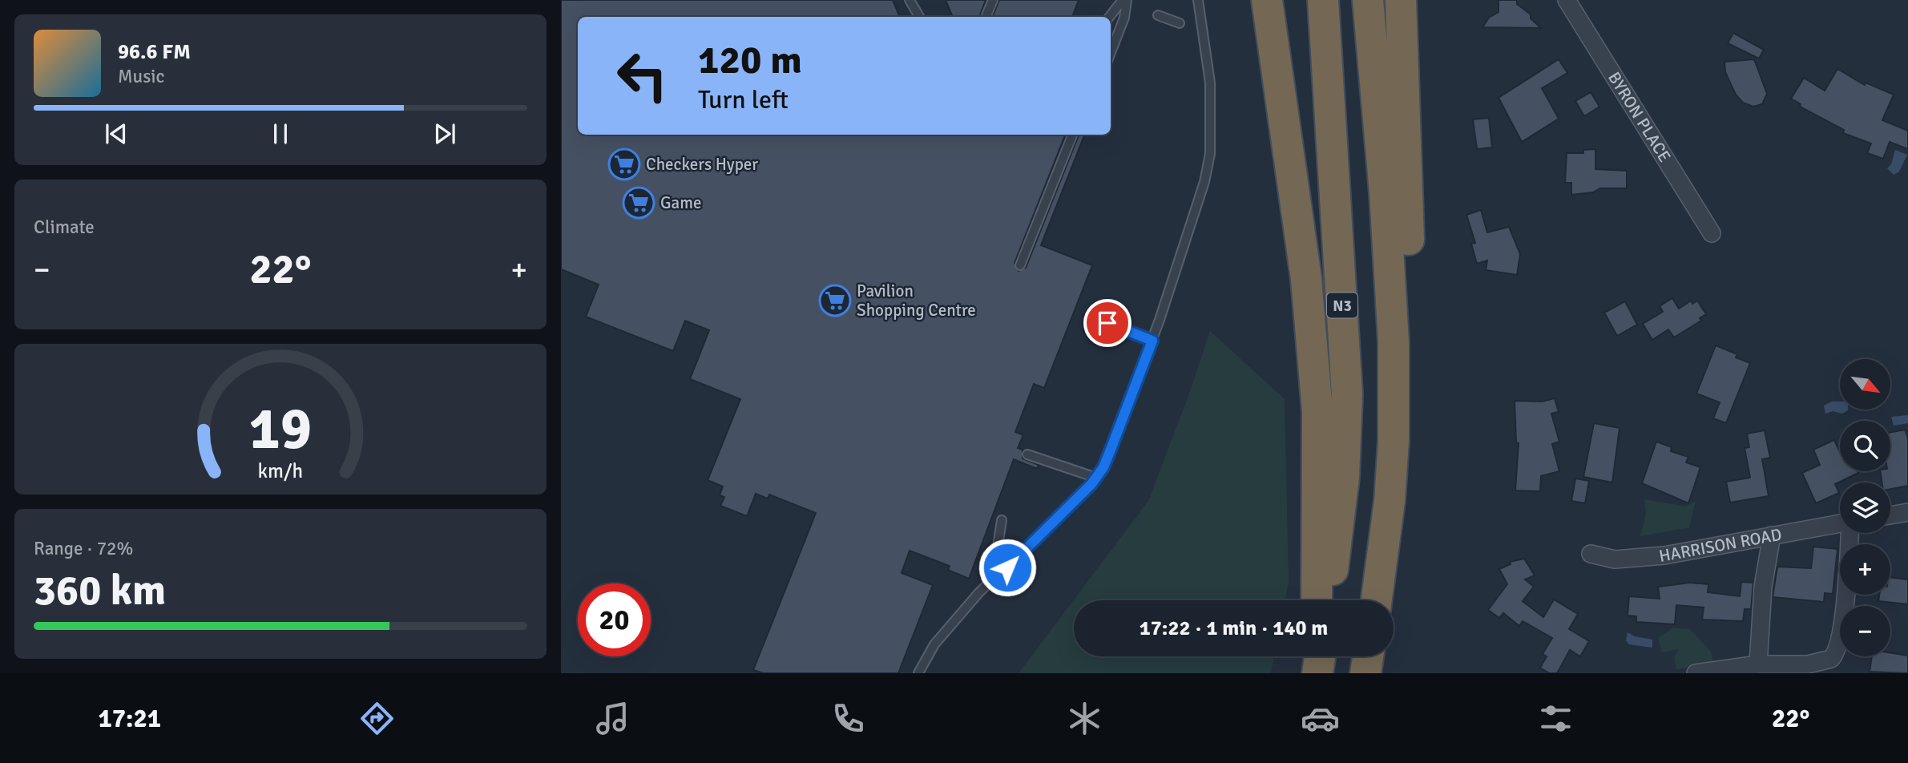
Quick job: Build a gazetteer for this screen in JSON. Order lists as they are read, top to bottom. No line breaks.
{"streets":{"highway":["N3"],"street":["BYRON PLACE","HARRISON ROAD"]},"places":{"supermarket":["Checkers Hyper","Game","Pavilion Shopping Centre"]},"north":"bottom right","page":{"turn":["120 m","Turn left"],"song":["96.6 FM","Music"],"tile":["Climate",["Range · 72%","360 km"]],"heat":["−","22°","+"],"map_buttons":["+","−"],"limit":"20","trip":"17:22 · 1 min · 140 m","tabs":["17:21","22°"],"gauge":["19","km/h"]}}
